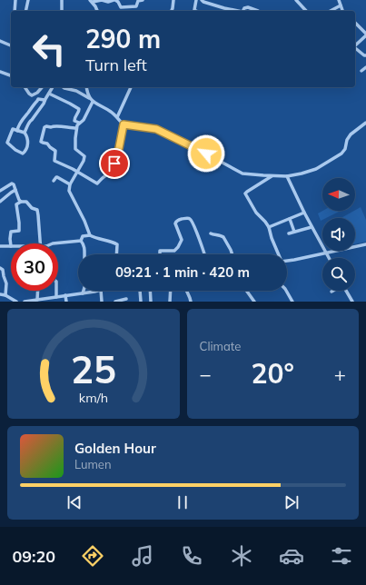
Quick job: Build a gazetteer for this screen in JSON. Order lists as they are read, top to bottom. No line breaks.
{"north":"left","page":{"turn":["290 m","Turn left"],"limit":"30","trip":"09:21 · 1 min · 420 m","tile":"Climate","heat":["−","20°","+"],"song":["Golden Hour","Lumen"],"tabs":"09:20","gauge":["25","km/h"]}}
